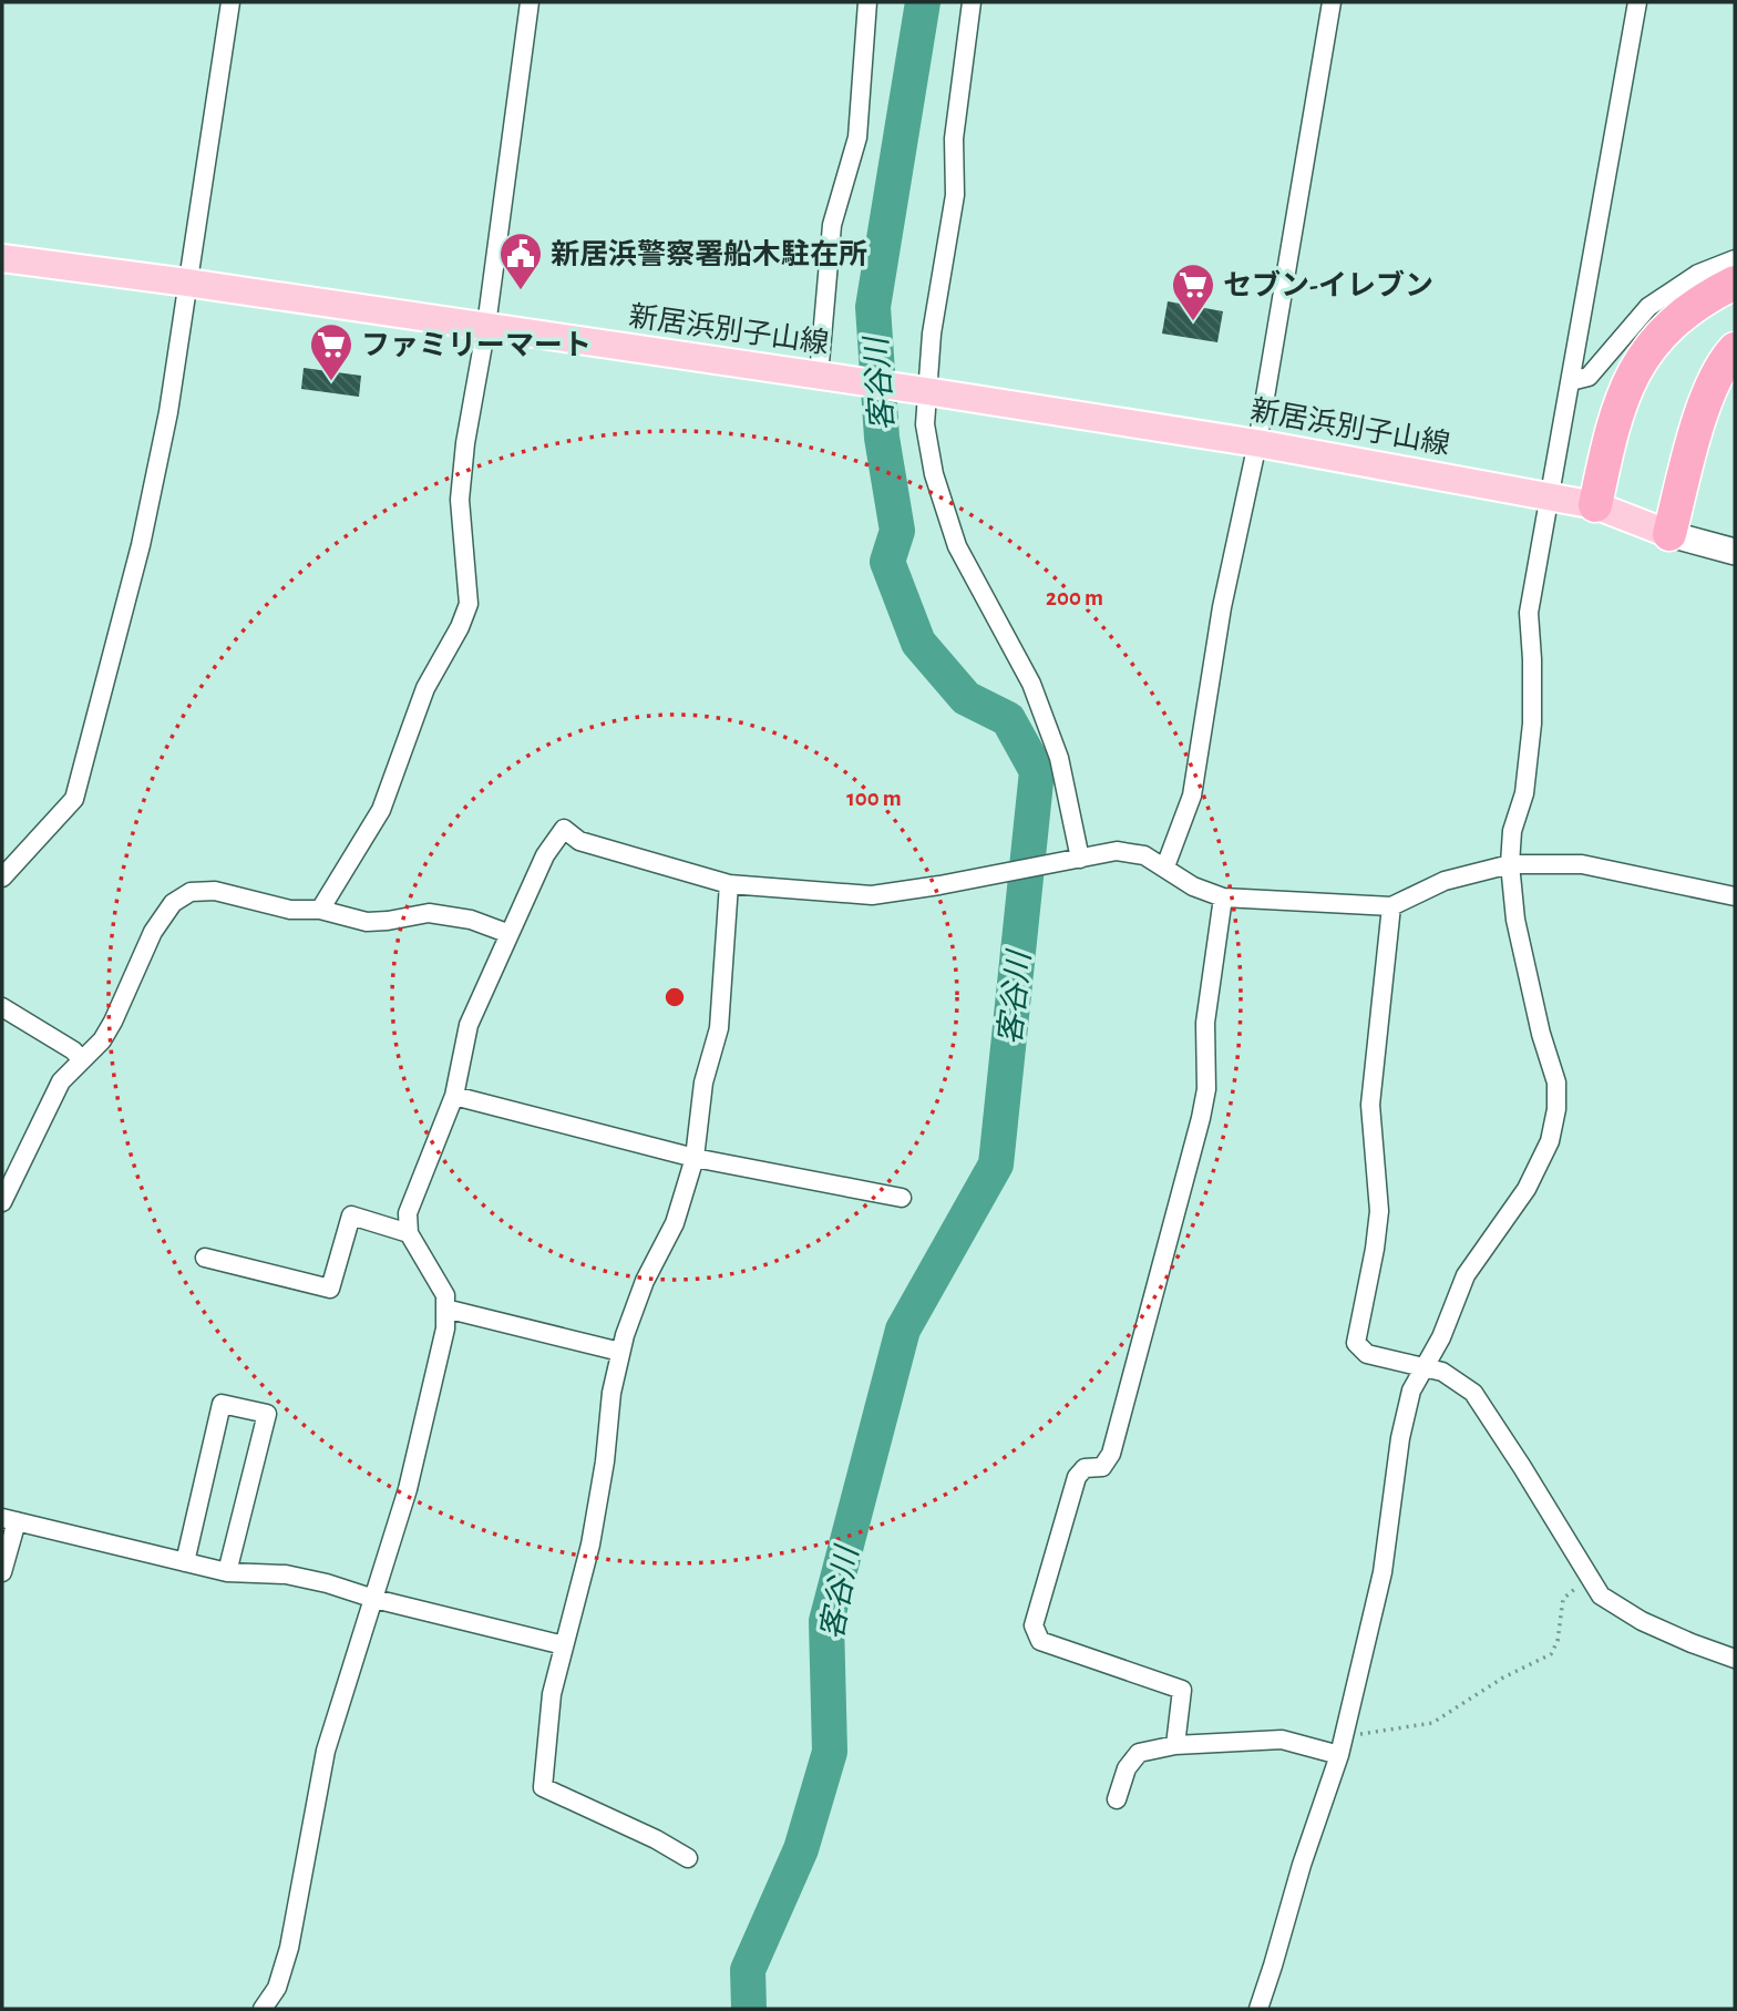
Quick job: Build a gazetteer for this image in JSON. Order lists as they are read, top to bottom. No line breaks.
{"streets":{"main road":["新居浜別子山線"]},"water":["客谷川"],"places":{"public building":["新居浜警察署船木駐在所"],"supermarket":["セブン-イレブン","ファミリーマート"]},"rings":["200 m","100 m"]}
